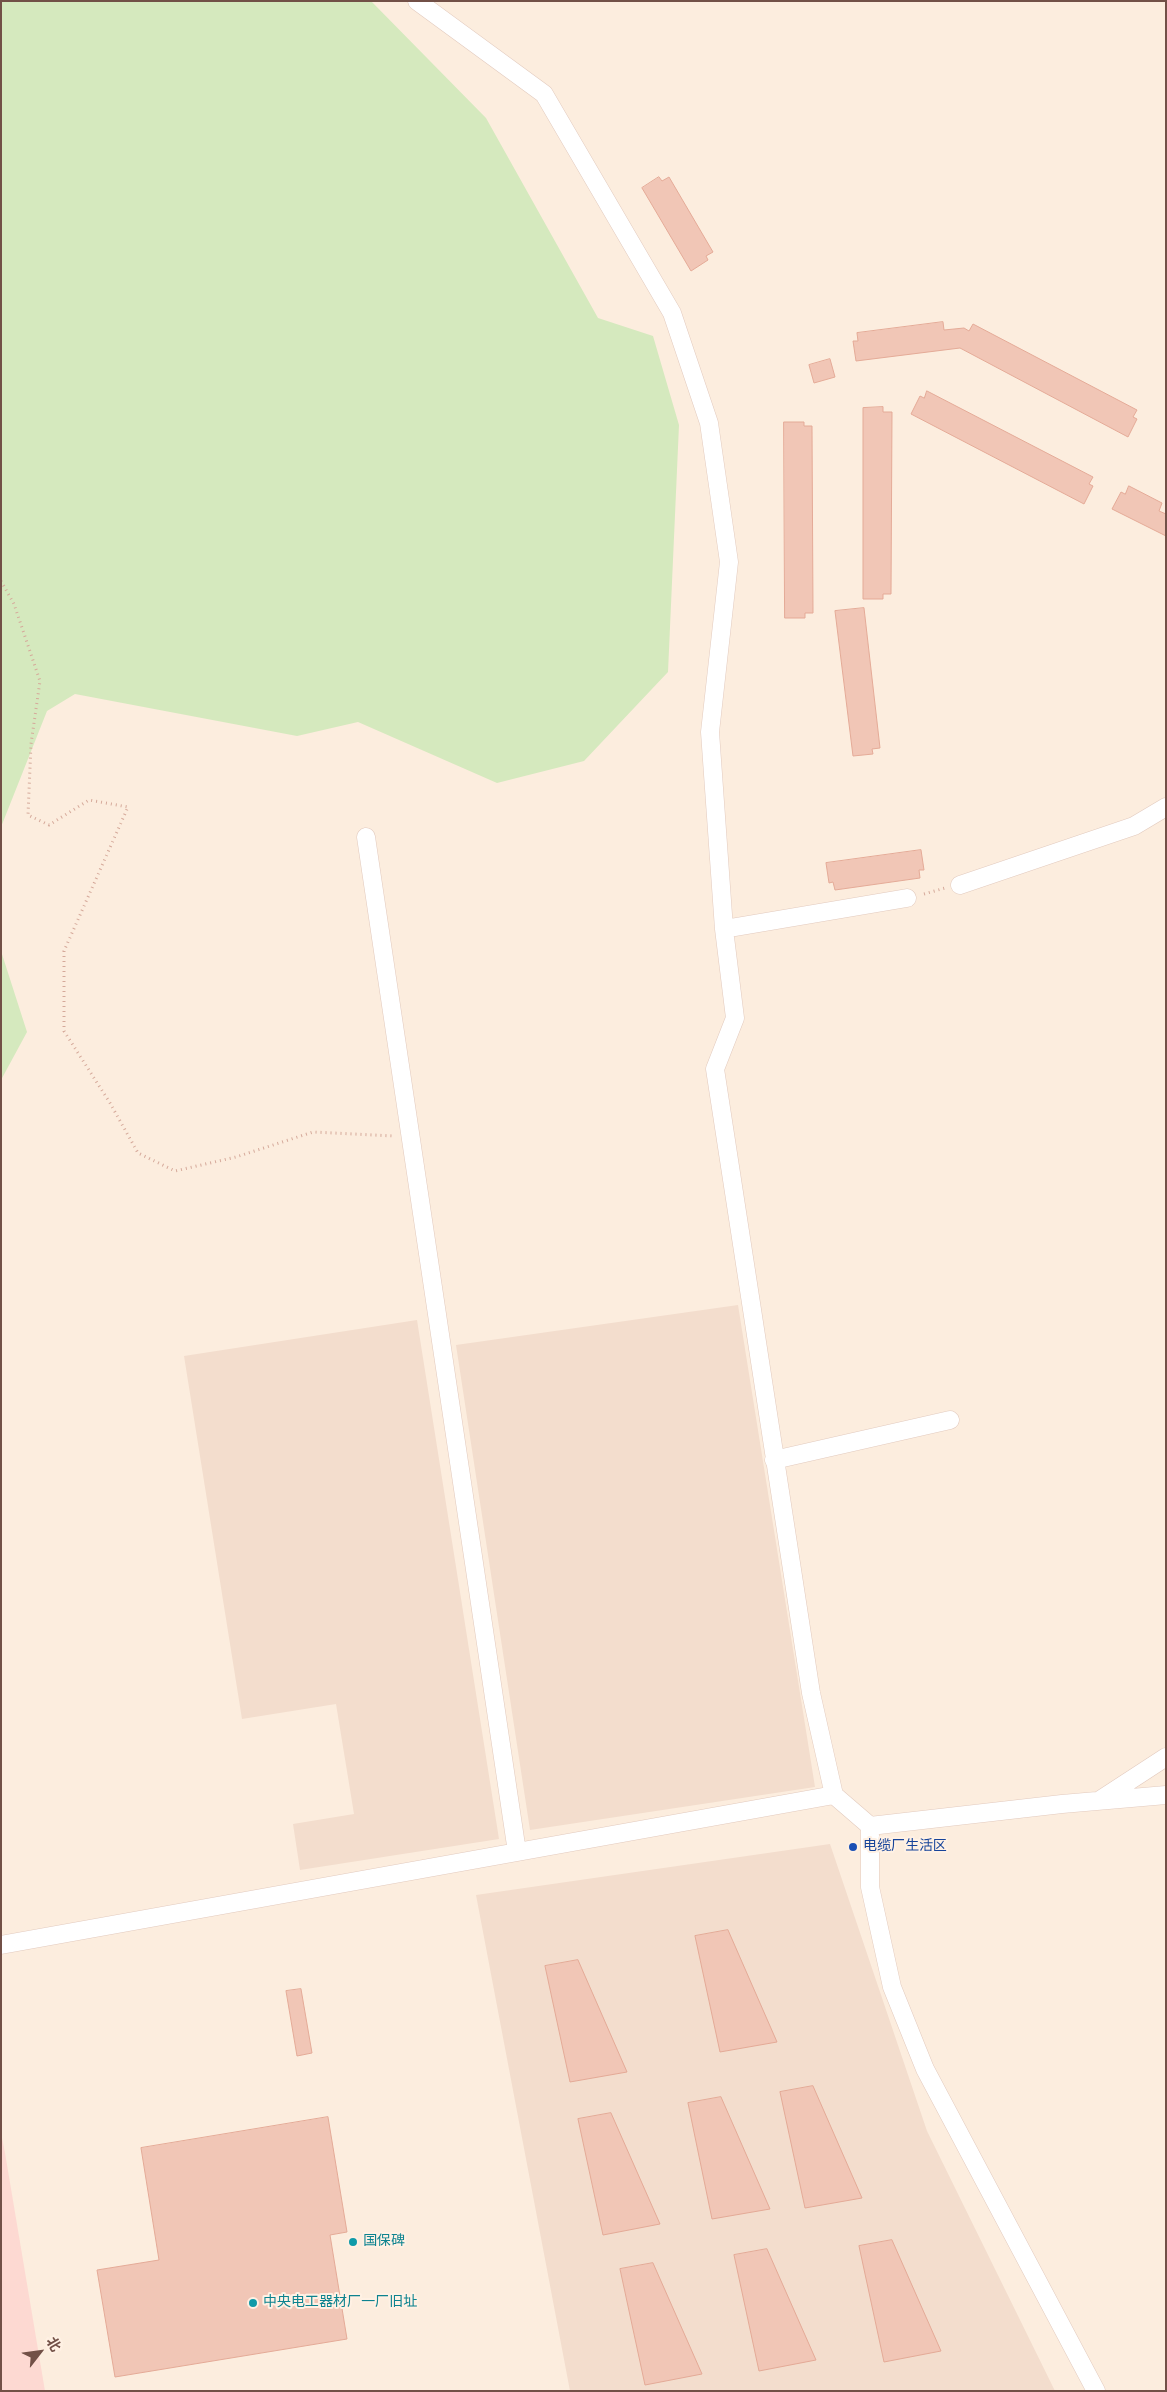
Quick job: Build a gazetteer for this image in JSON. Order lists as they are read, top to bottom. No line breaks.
{"places":["电缆厂生活区","国保碑","中央电工器材厂一厂旧址"],"north":"top right"}
